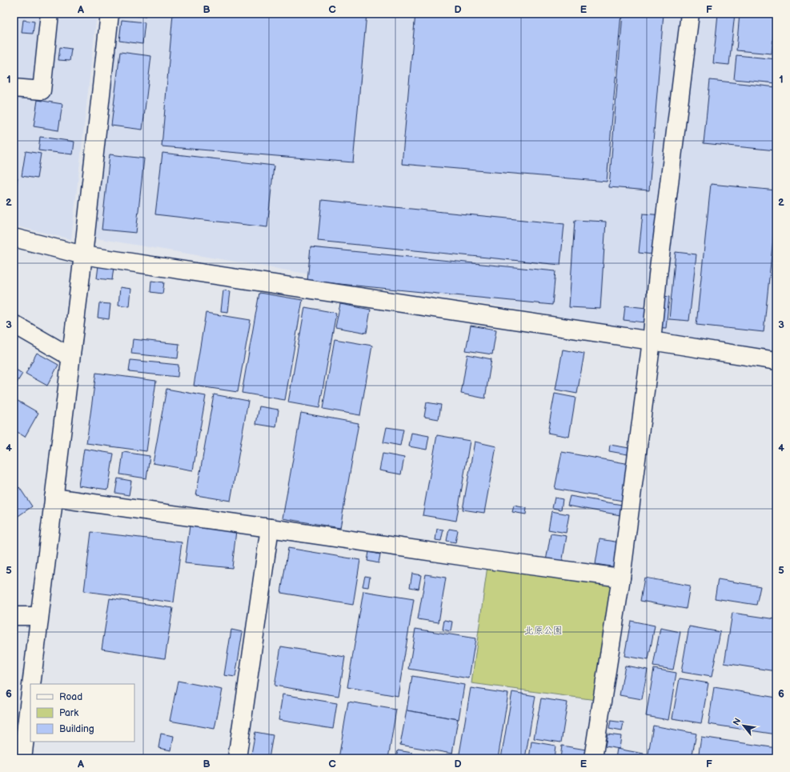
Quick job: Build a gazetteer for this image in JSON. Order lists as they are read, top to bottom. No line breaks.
{"parks":["北原公園"],"legend":["Road","Park","Building"],"north":"top left","grid":{"columns":["A","B","C","D","E","F"],"rows":["1","2","3","4","5","6"]}}
